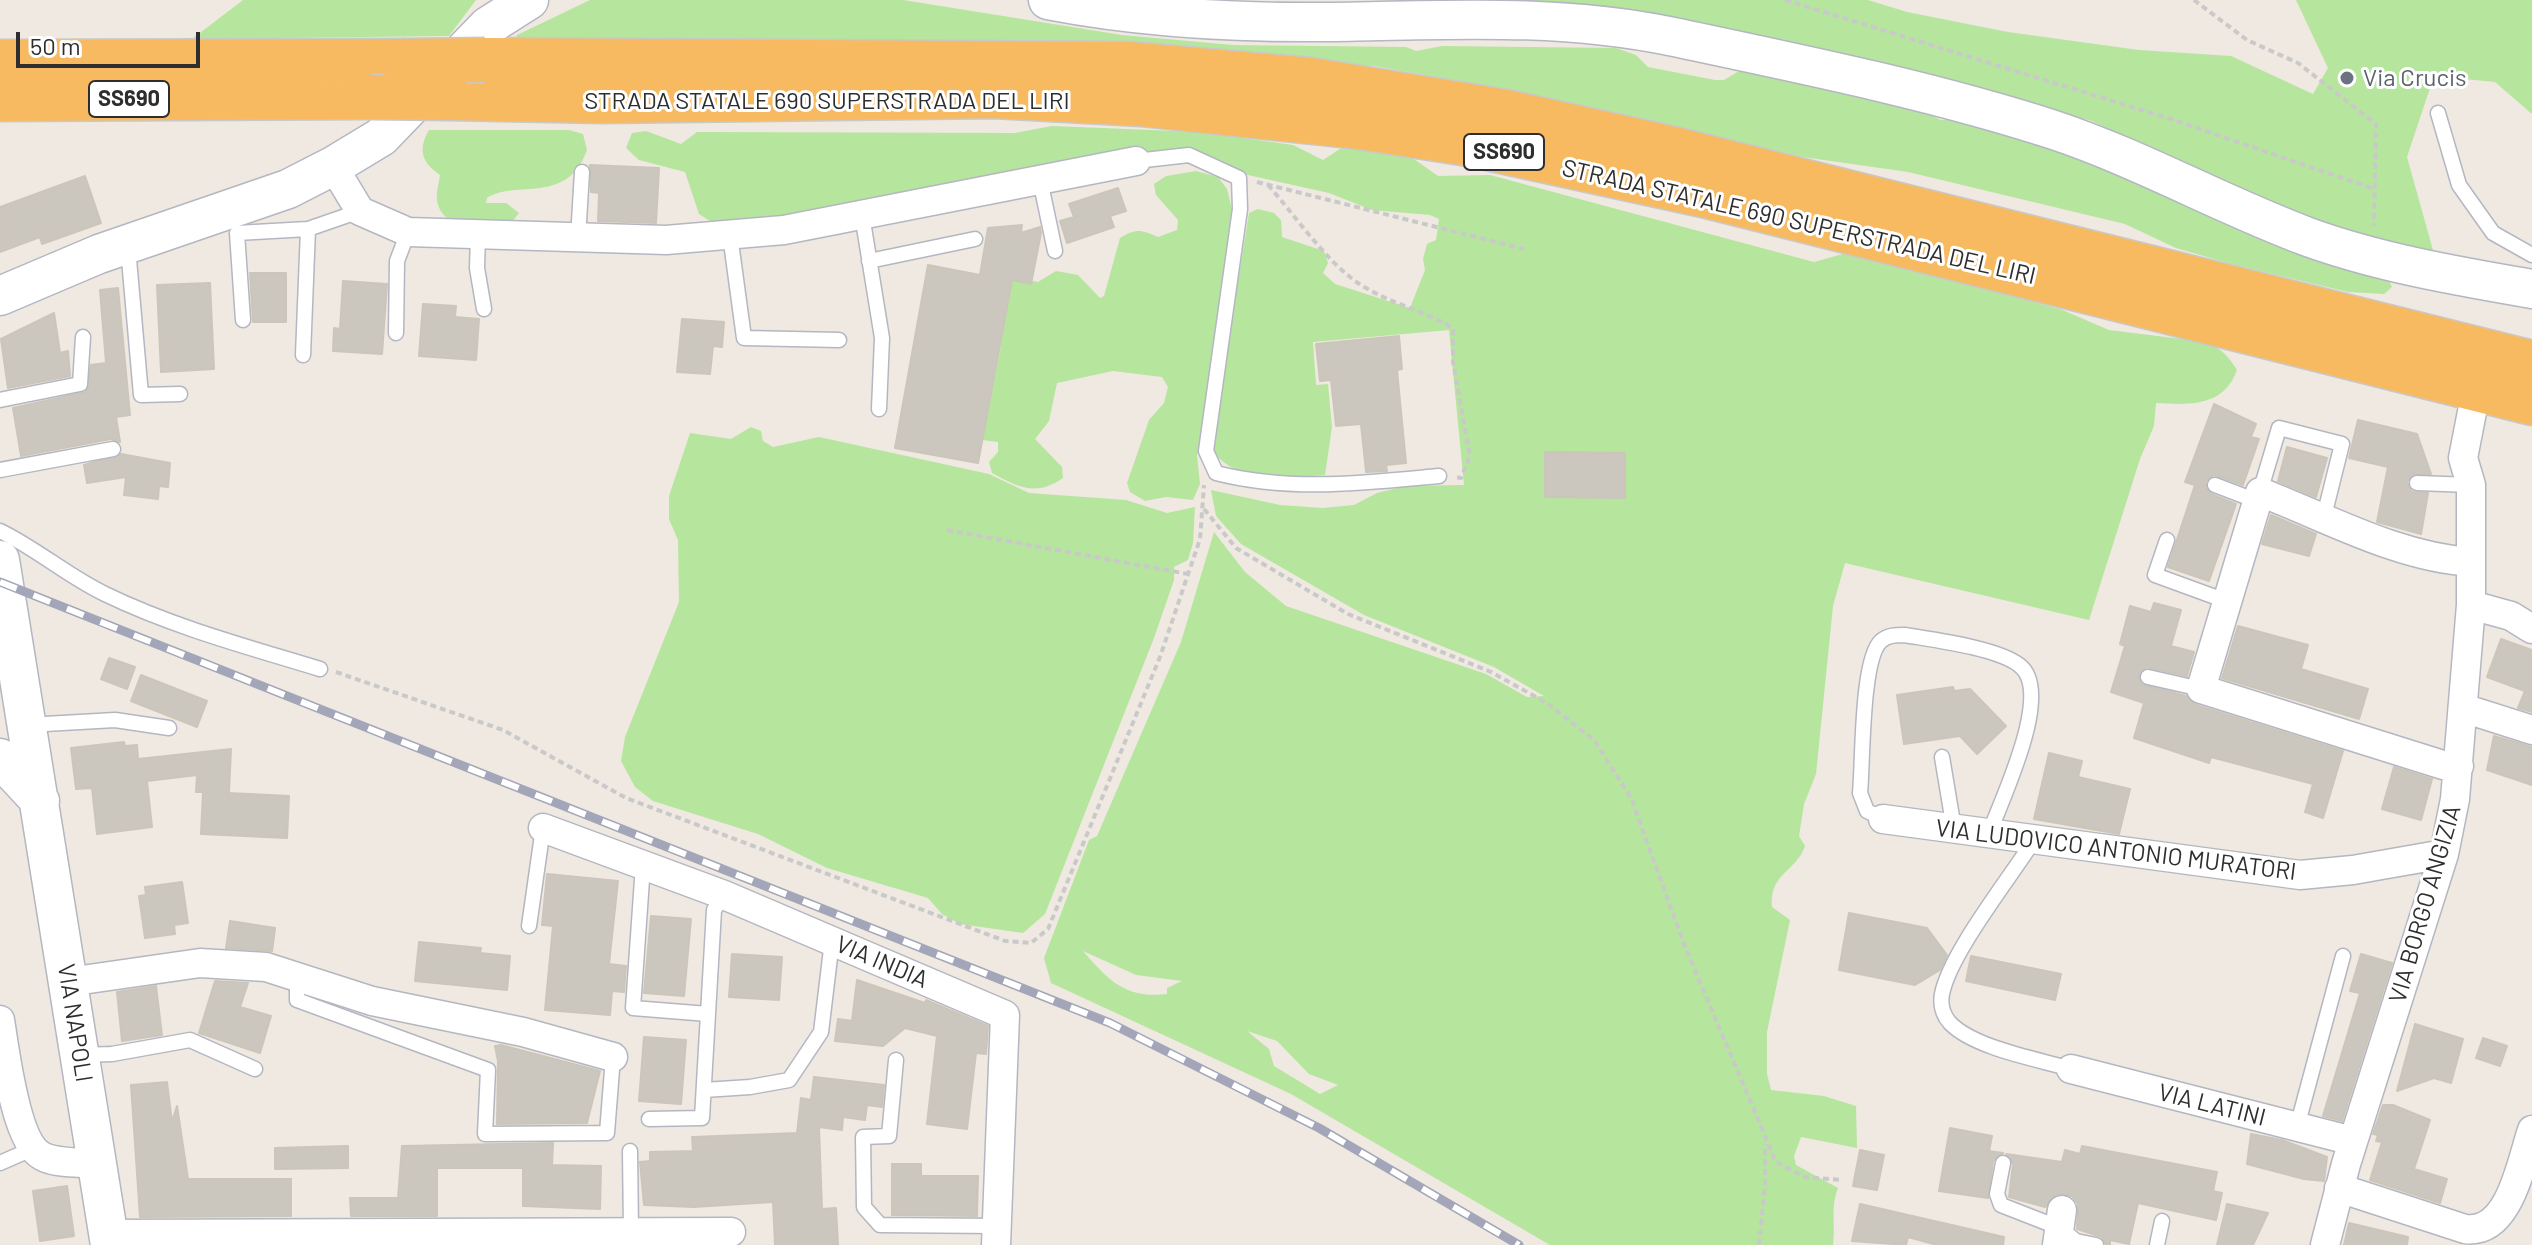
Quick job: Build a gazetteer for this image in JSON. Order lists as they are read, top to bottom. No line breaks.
{"streets":{"highway":["SS690","STRADA STATALE 690 SUPERSTRADA DEL LIRI"],"main road":["VIA NAPOLI"],"street":["VIA LUDOVICO ANTONIO MURATORI","VIA BORGO ANGIZIA","VIA INDIA","VIA LATINI"]},"crossings":[["VIA LUDOVICO ANTONIO MURATORI","VIA BORGO ANGIZIA"],["VIA BORGO ANGIZIA","VIA LATINI"]],"places":["Via Crucis"],"scale_bar":"50 m"}
